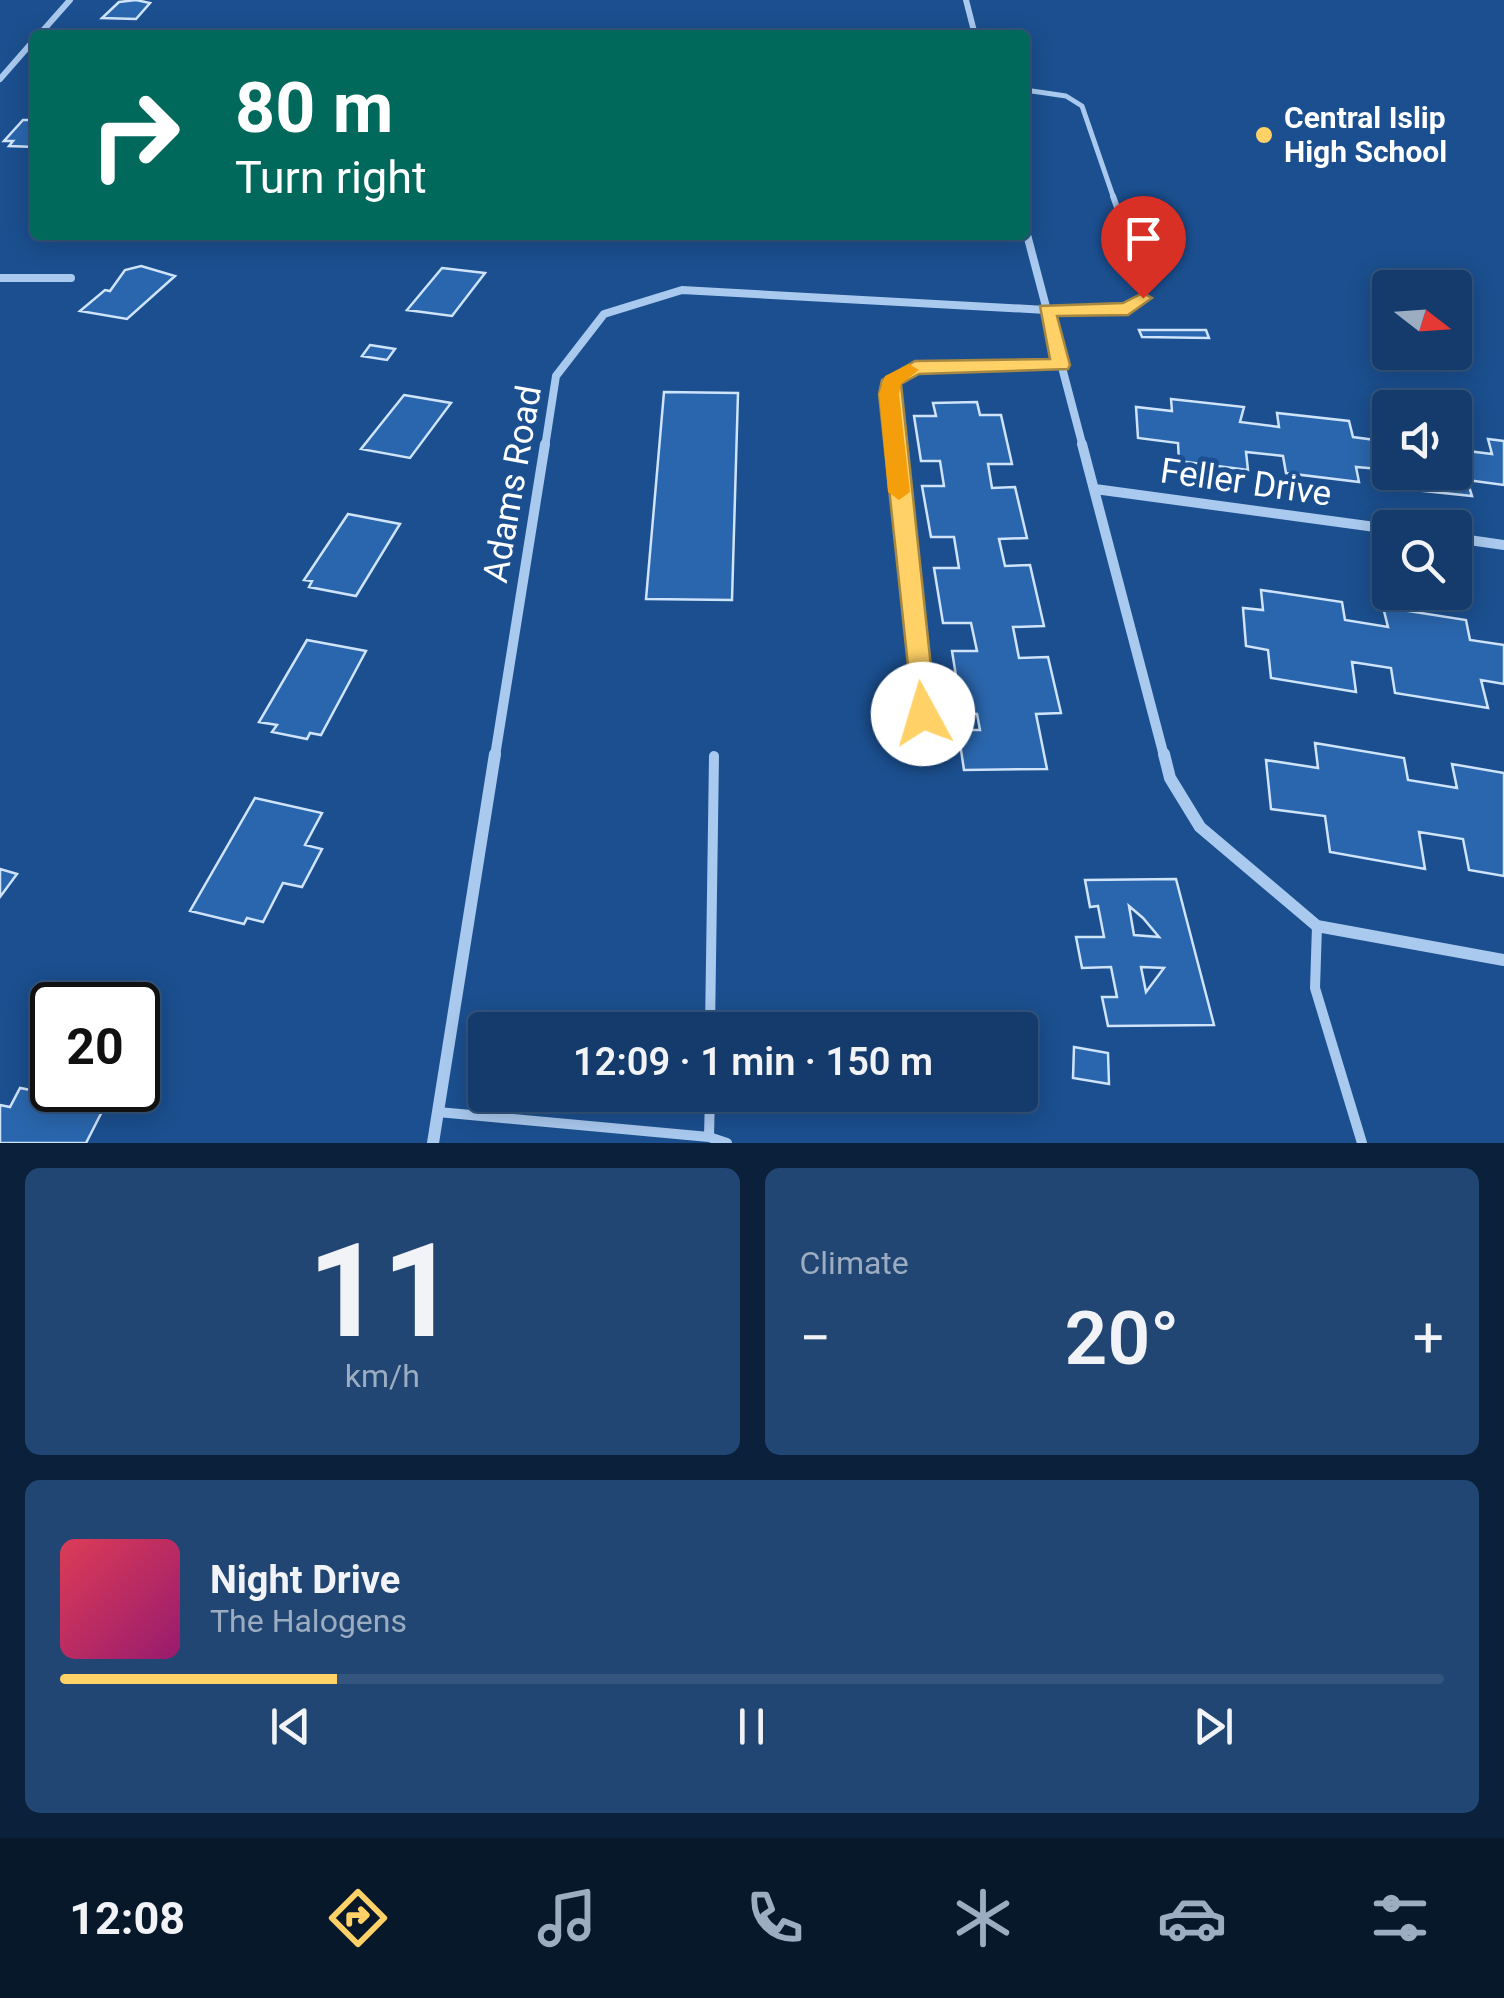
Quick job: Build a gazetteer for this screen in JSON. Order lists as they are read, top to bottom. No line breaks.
{"streets":{"street":["Feller Drive","Adams Road"]},"places":["Central Islip High School"],"north":"right","page":{"turn":["80 m","Turn right"],"limit":"20","trip":"12:09 · 1 min · 150 m","tile":[["11","km/h"],"Climate"],"heat":["−","20°","+"],"song":["Night Drive","The Halogens"],"tabs":"12:08"}}
